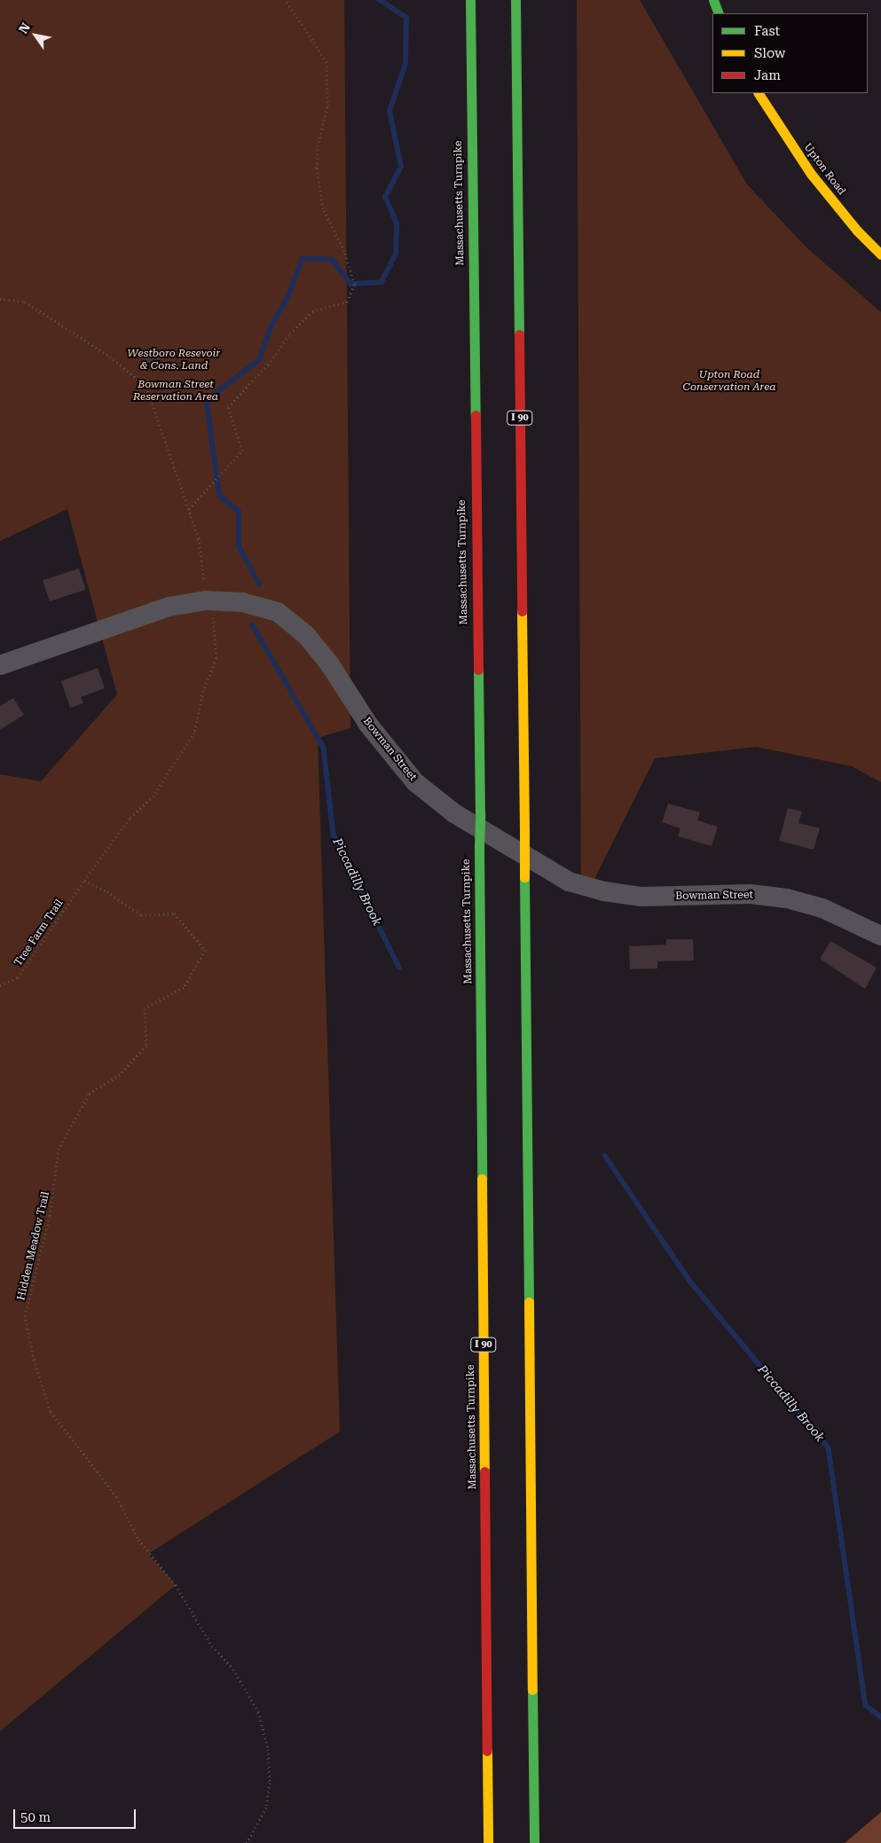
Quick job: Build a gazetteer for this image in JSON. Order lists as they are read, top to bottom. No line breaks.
{"streets":{"main road":["Upton Road","Massachusetts Turnpike","I 90"],"street":["Bowman Street"],"path":["Tree Farm Trail","Hidden Meadow Trail"]},"crossings":[["Tree Farm Trail","Hidden Meadow Trail"]],"water":["Piccadilly Brook"],"parks":["Westboro Resevoir & Cons. Land","Upton Road Conservation Area","Bowman Street Reservation Area"],"legend":["Fast","Slow","Jam"],"scale_bar":"50 m","north":"top left"}
